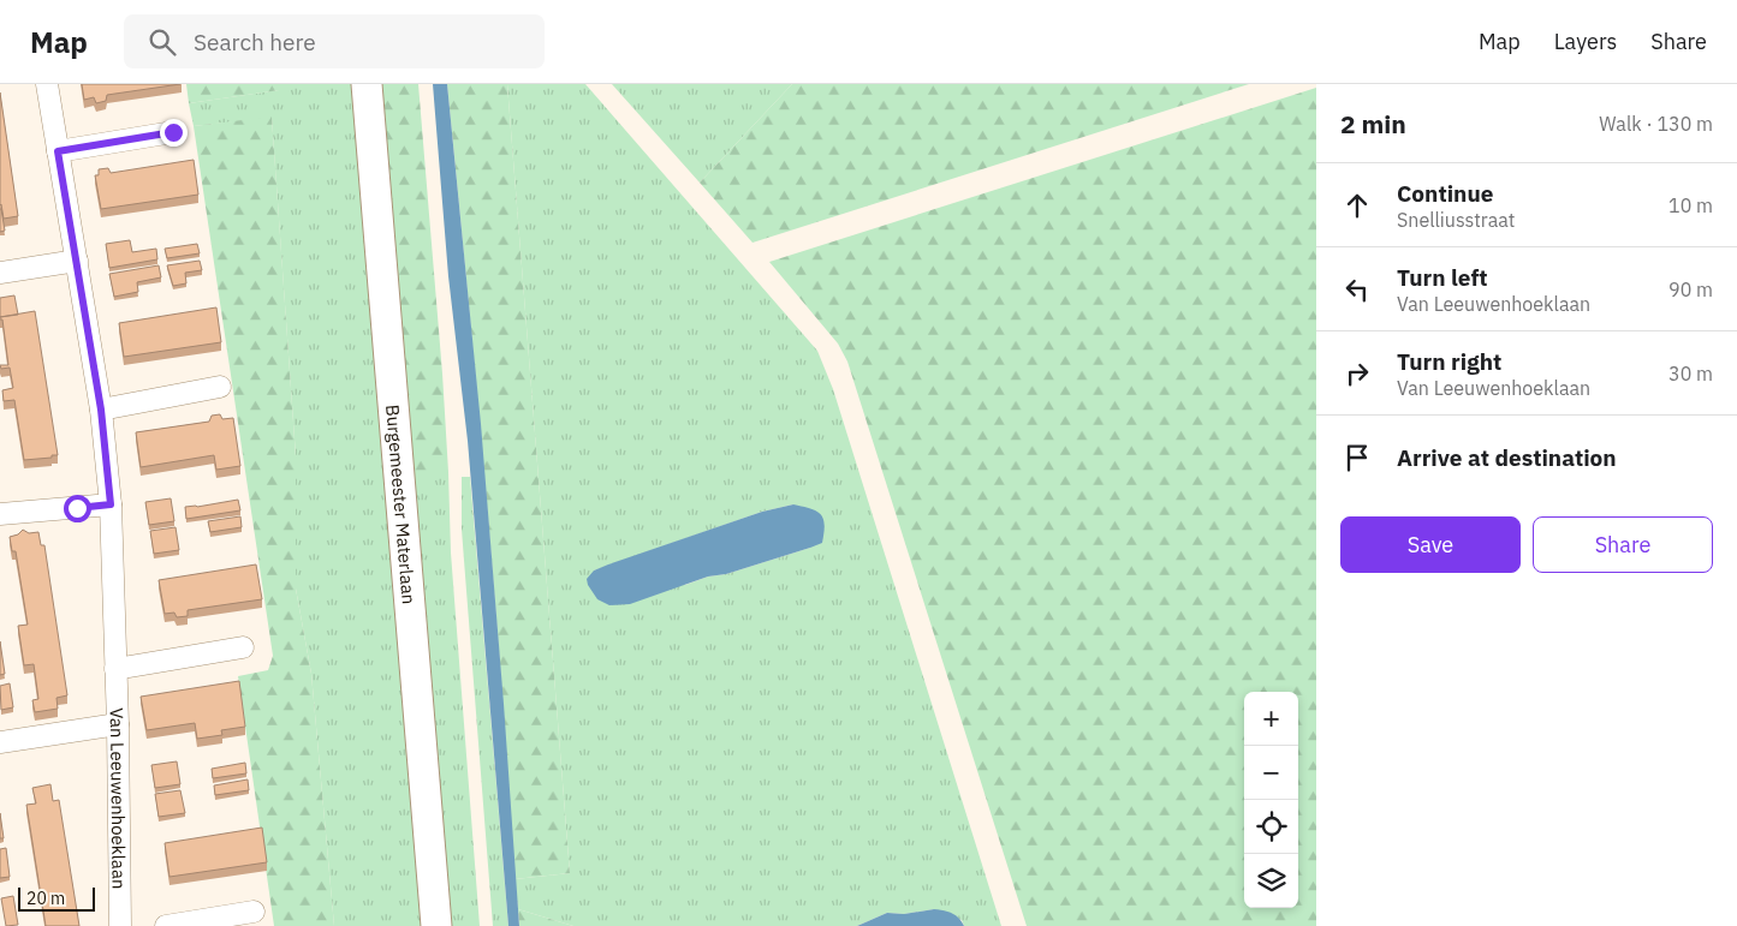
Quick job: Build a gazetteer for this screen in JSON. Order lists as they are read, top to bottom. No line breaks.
{"streets":{"main road":["Burgemeester Materlaan"],"street":["Van Leeuwenhoeklaan"]},"scale_bar":"20 m","page":{"header":"Map","search":"Search here","nav":["Map","Layers","Share"],"heading":["2 min","Walk · 130 m"],"list":[["Continue","Snelliusstraat","10 m"],["Turn left","Van Leeuwenhoeklaan","90 m"],["Turn right","Van Leeuwenhoeklaan","30 m"],"Arrive at destination"],"buttons":["Save","Share"],"map_buttons":["+","−"],"scale":"20 m"}}
